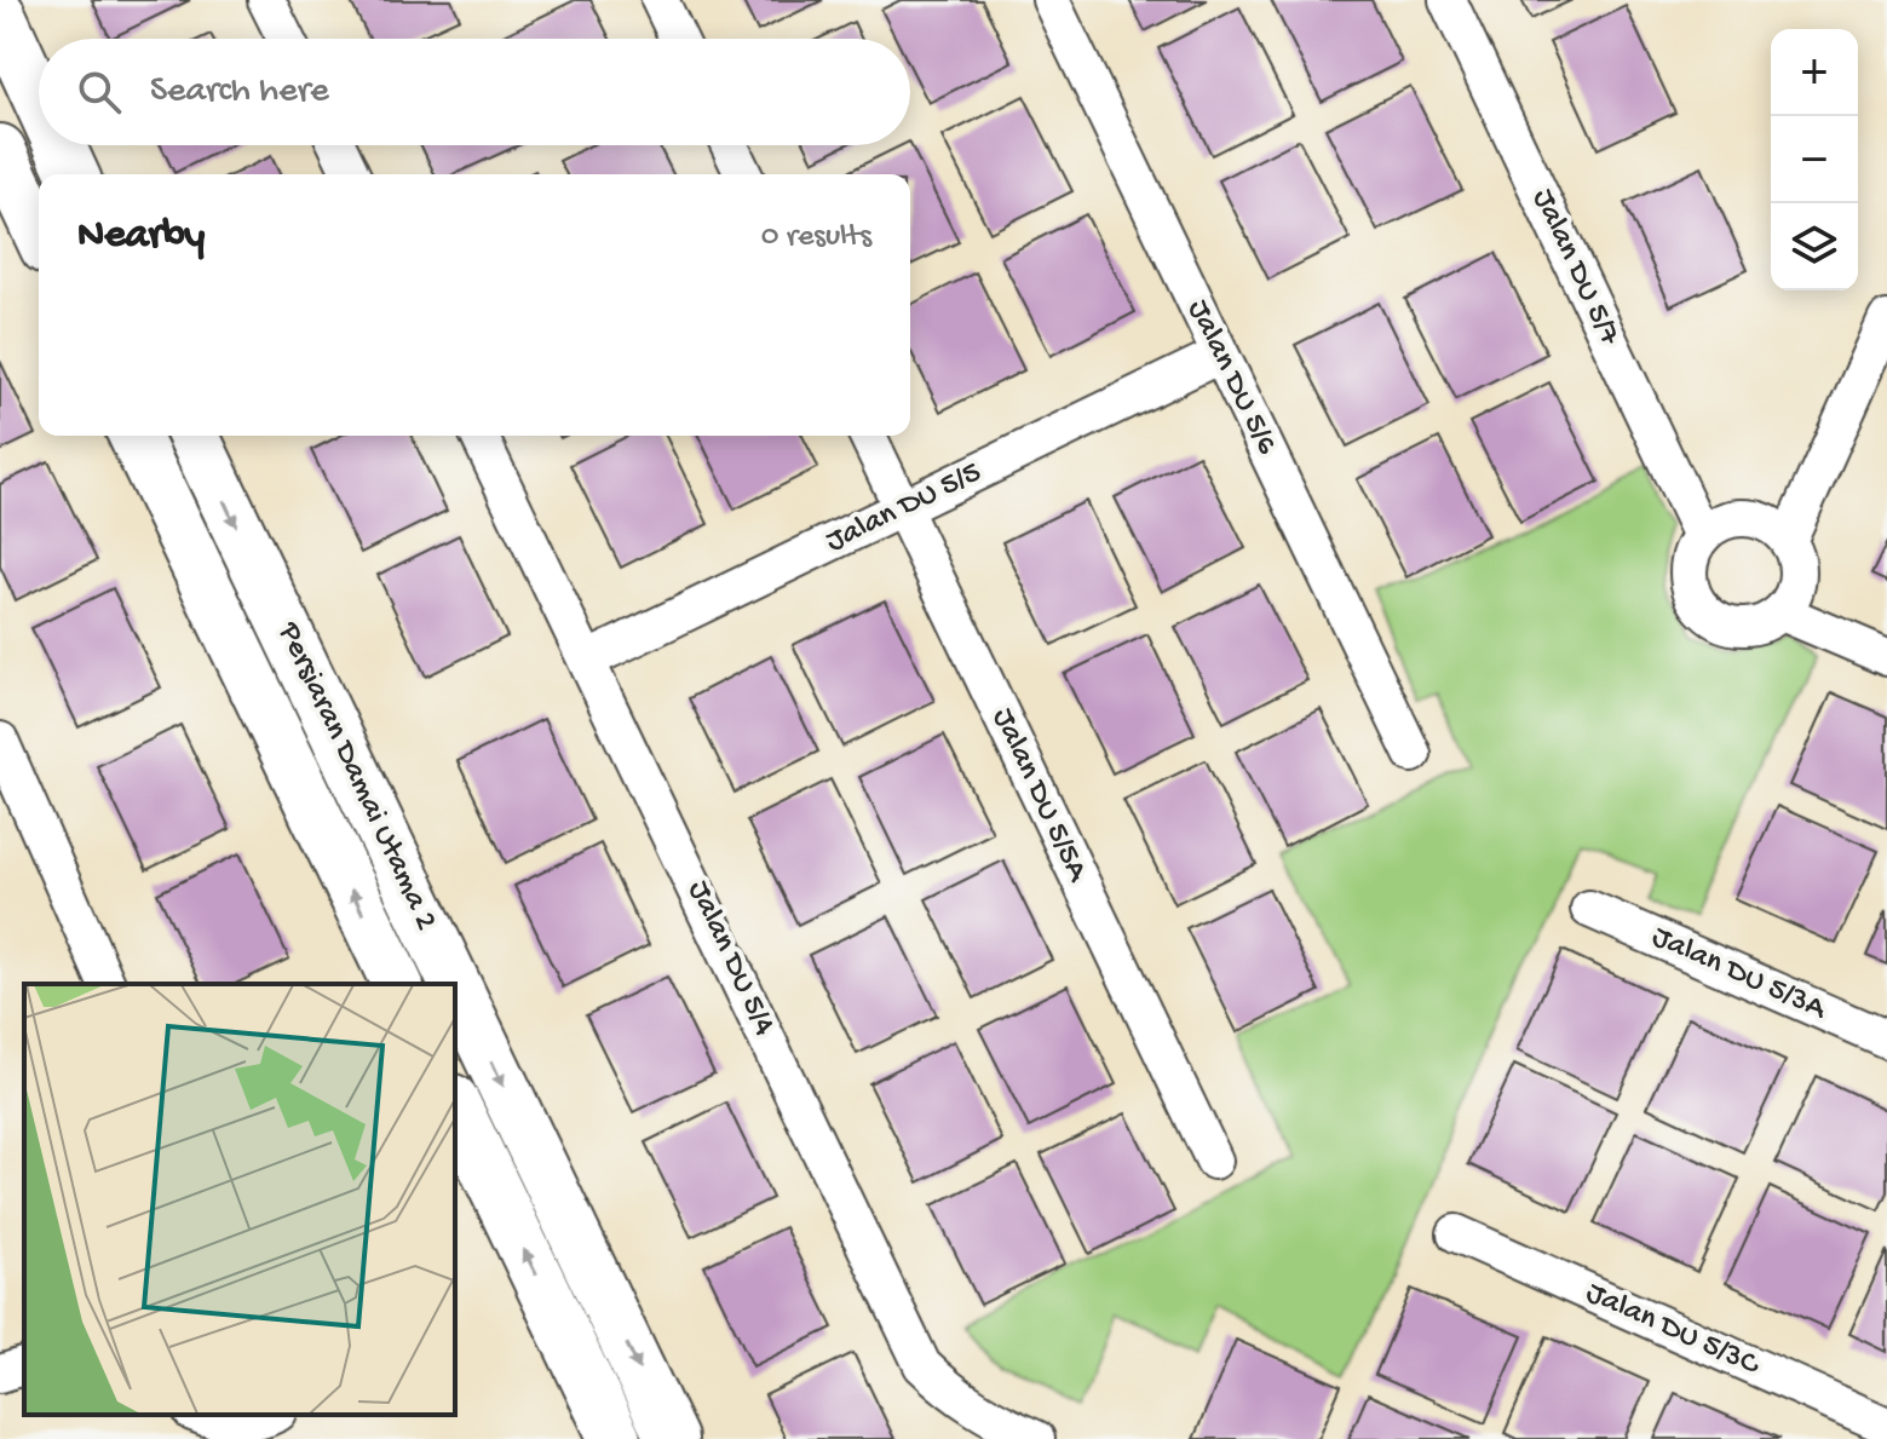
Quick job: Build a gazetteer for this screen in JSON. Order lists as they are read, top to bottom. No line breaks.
{"streets":{"street":["Jalan DU 5/7","Jalan DU 5/6","Jalan DU 5/5","Persiaran Damai Utama 2","Jalan DU 5/5A","Jalan DU 5/4","Jalan DU 5/3A","Jalan DU 5/3C"]},"crossings":[["Jalan DU 5/6","Jalan DU 5/5"],["Jalan DU 5/5","Jalan DU 5/5A"],["Jalan DU 5/5","Jalan DU 5/4"]],"page":{"map_buttons":["+","−"],"search":"Search here","heading":["Nearby","0 results"]}}
